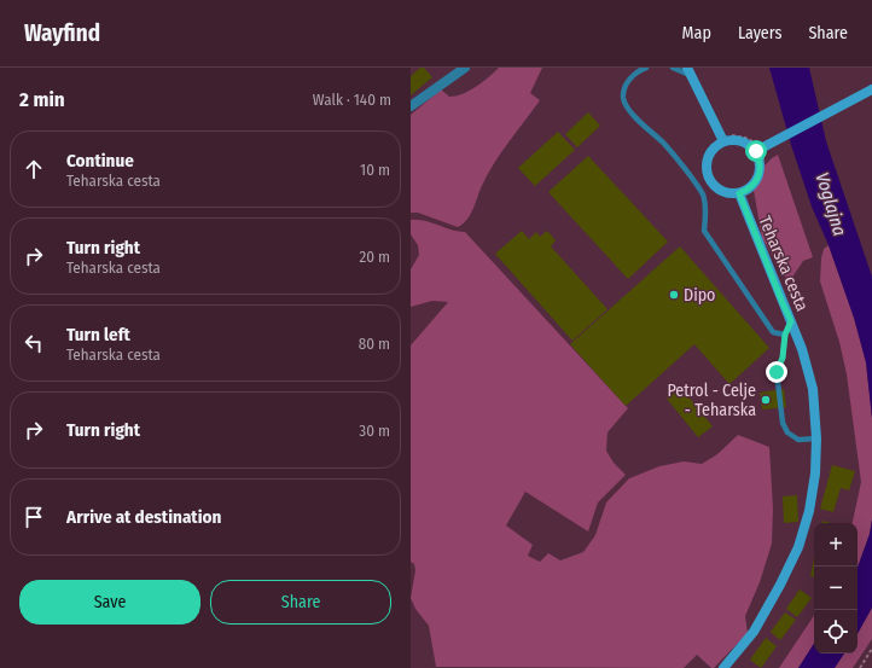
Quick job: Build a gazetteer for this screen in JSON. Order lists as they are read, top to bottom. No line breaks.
{"streets":{"street":["Teharska cesta"]},"water":["Voglajna"],"places":["Dipo","Petrol - Celje - Teharska"],"page":{"header":"Wayfind","nav":["Map","Layers","Share"],"heading":["2 min","Walk · 140 m"],"list":[["Continue","Teharska cesta","10 m"],["Turn right","Teharska cesta","20 m"],["Turn left","Teharska cesta","80 m"],["Turn right","30 m"],"Arrive at destination"],"map_buttons":["+","−"],"buttons":["Save","Share"]}}
